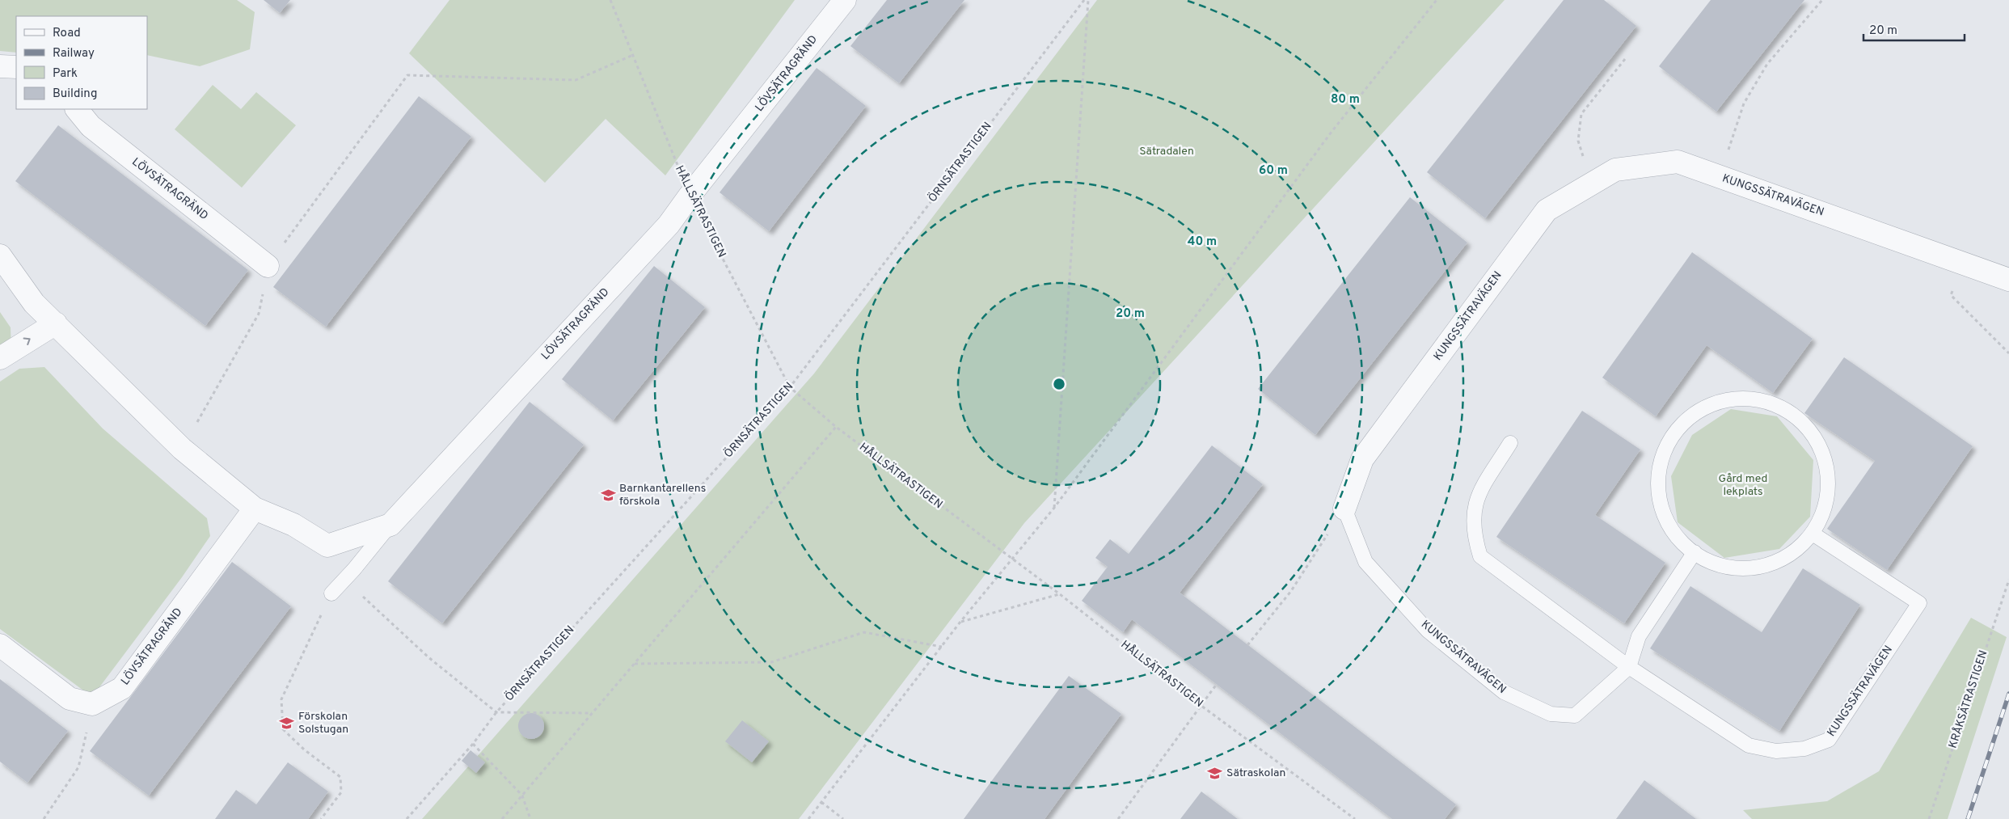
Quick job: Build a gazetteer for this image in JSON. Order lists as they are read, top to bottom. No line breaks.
{"streets":{"street":["LÖVSÄTRAGRÄND","KUNGSSÄTRAVÄGEN"],"path":["ÖRNSÄTRASTIGEN","HÅLLSÄTRASTIGEN","KRÅKSÄTRASTIGEN"]},"crossings":[["LÖVSÄTRAGRÄND","HÅLLSÄTRASTIGEN"],["ÖRNSÄTRASTIGEN","HÅLLSÄTRASTIGEN"]],"parks":["Sätradalen","Gård med lekplats"],"places":{"school or university":["Barnkantarellens förskola","Förskolan Solstugan","Sätraskolan"]},"legend":["Road","Railway","Park","Building"],"scale_bar":"20 m","rings":["80 m","60 m","40 m","20 m"]}
